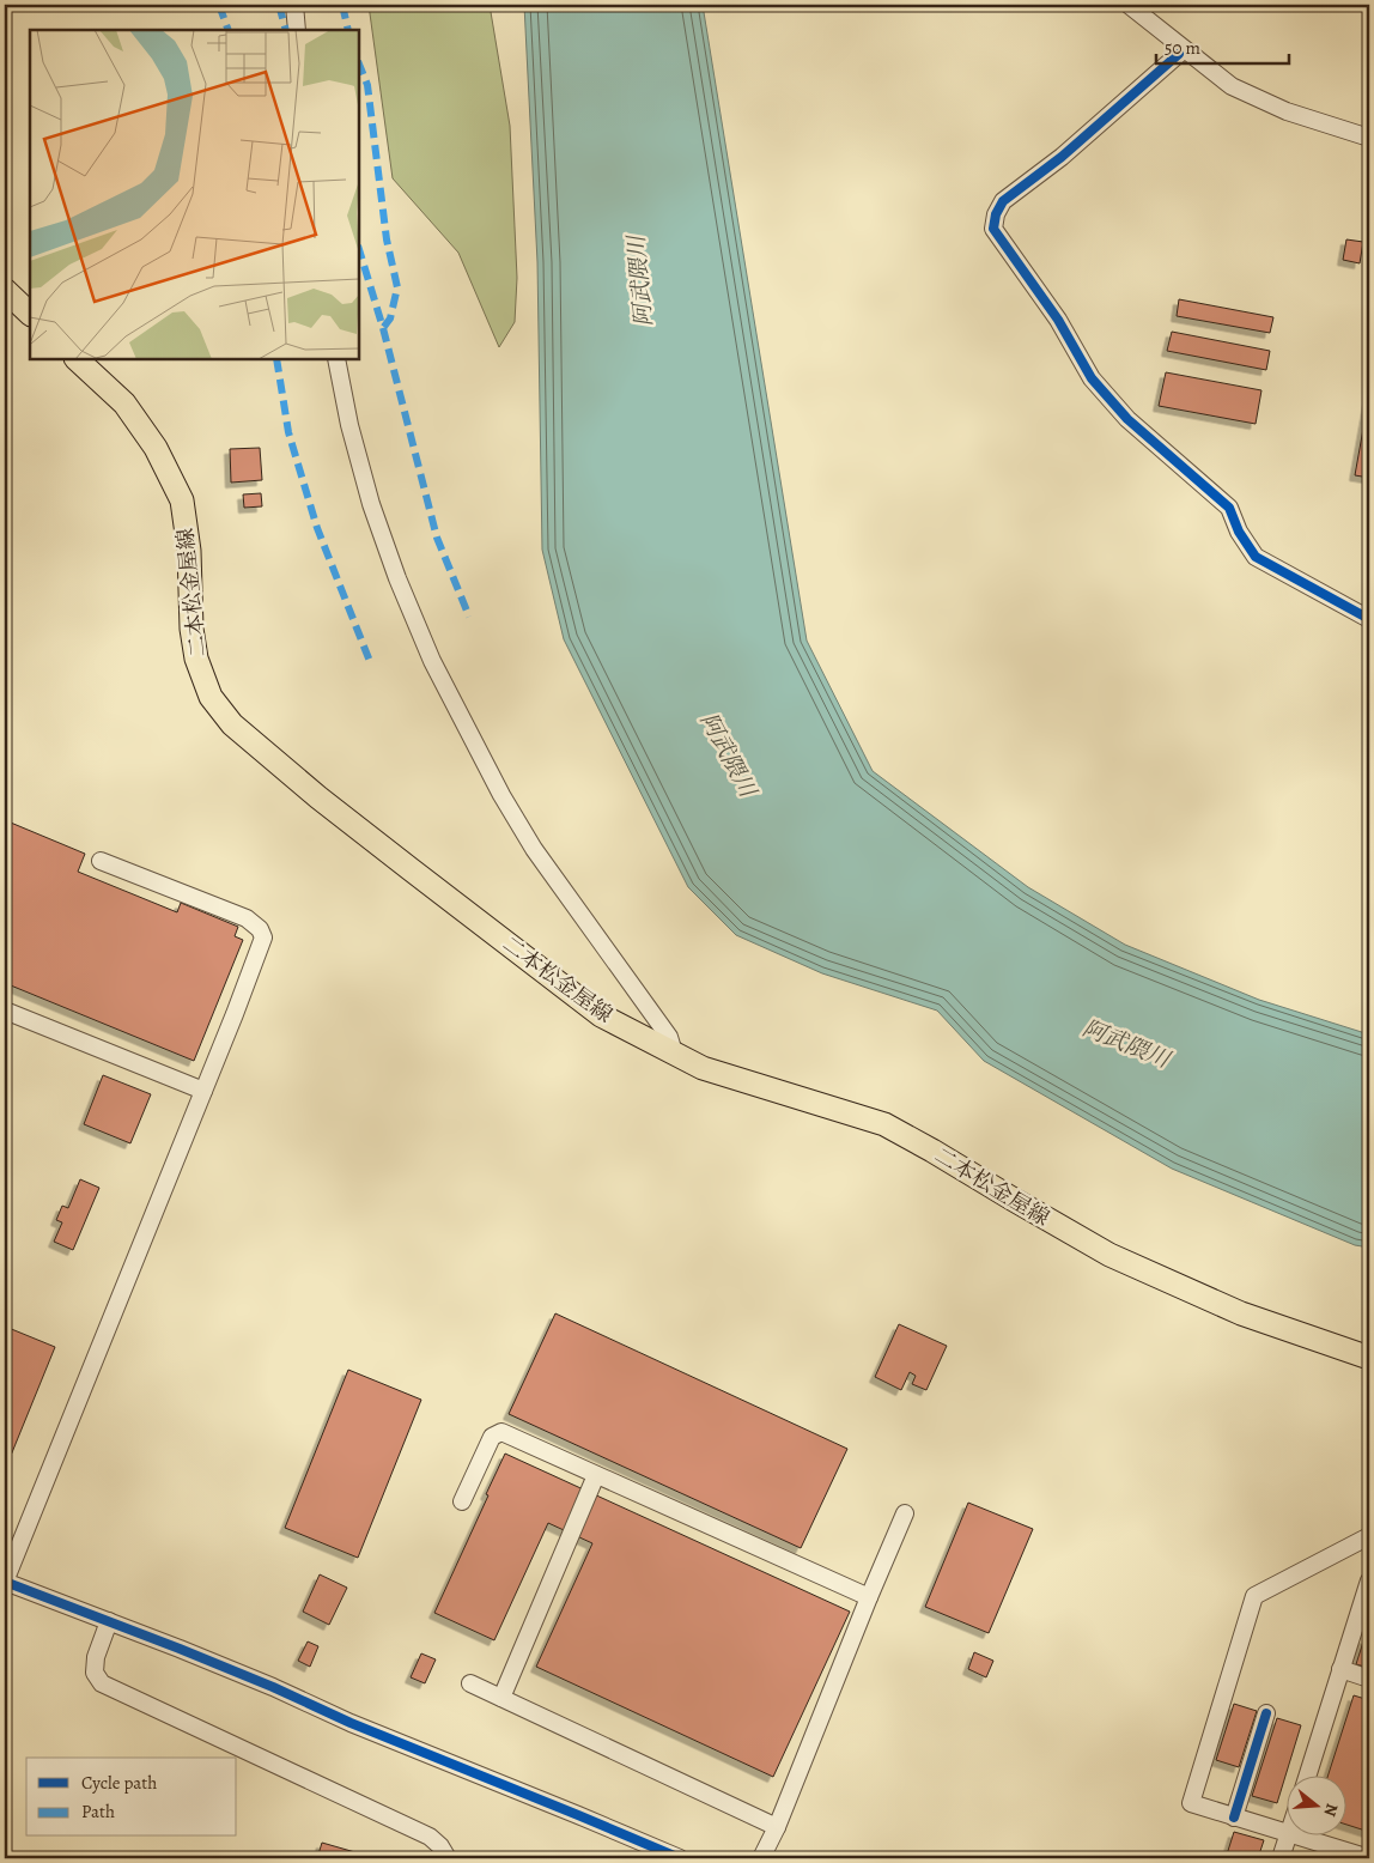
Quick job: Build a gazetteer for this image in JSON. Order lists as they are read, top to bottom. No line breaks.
{"streets":{"main road":["二本松金屋線"]},"water":["阿武隈川"],"legend":["Cycle path","Path"],"scale_bar":"50 m","north":"right"}
